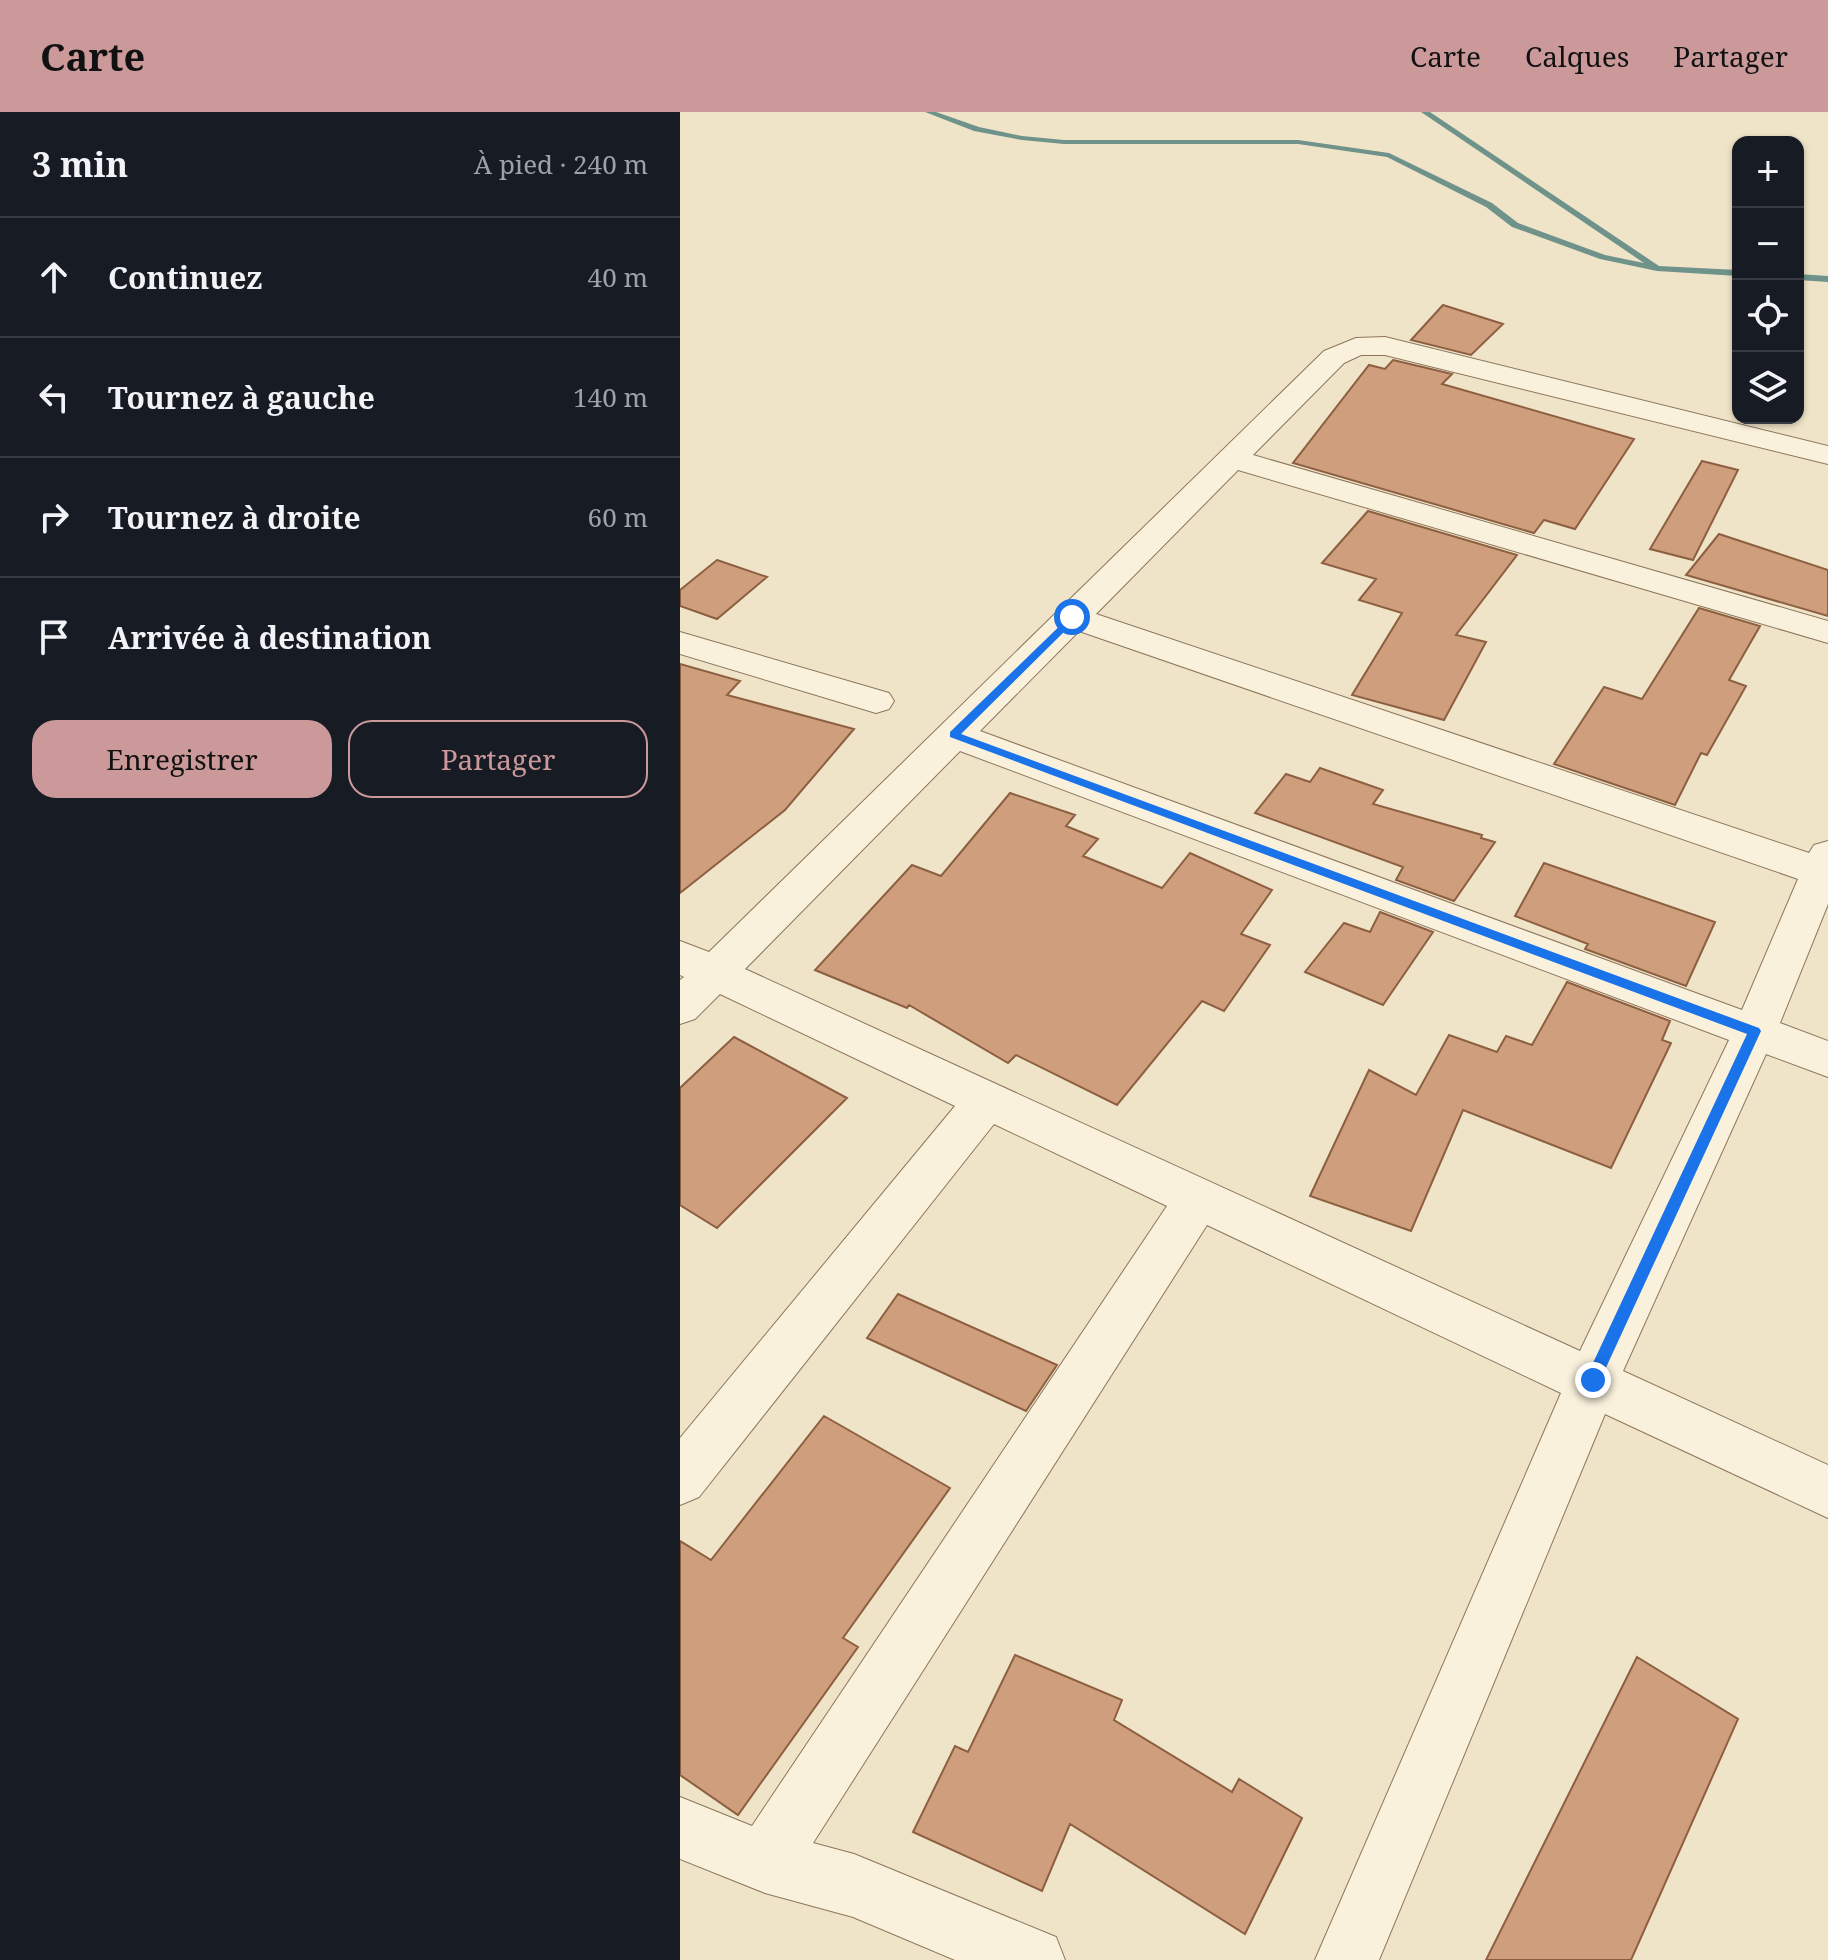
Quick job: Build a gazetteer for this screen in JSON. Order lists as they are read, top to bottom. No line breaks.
{"page":{"header":"Carte","nav":["Carte","Calques","Partager"],"heading":["3 min","À pied · 240 m"],"map_buttons":["+","−"],"list":[["Continuez","40 m"],["Tournez à gauche","140 m"],["Tournez à droite","60 m"],"Arrivée à destination"],"buttons":["Enregistrer","Partager"]}}
